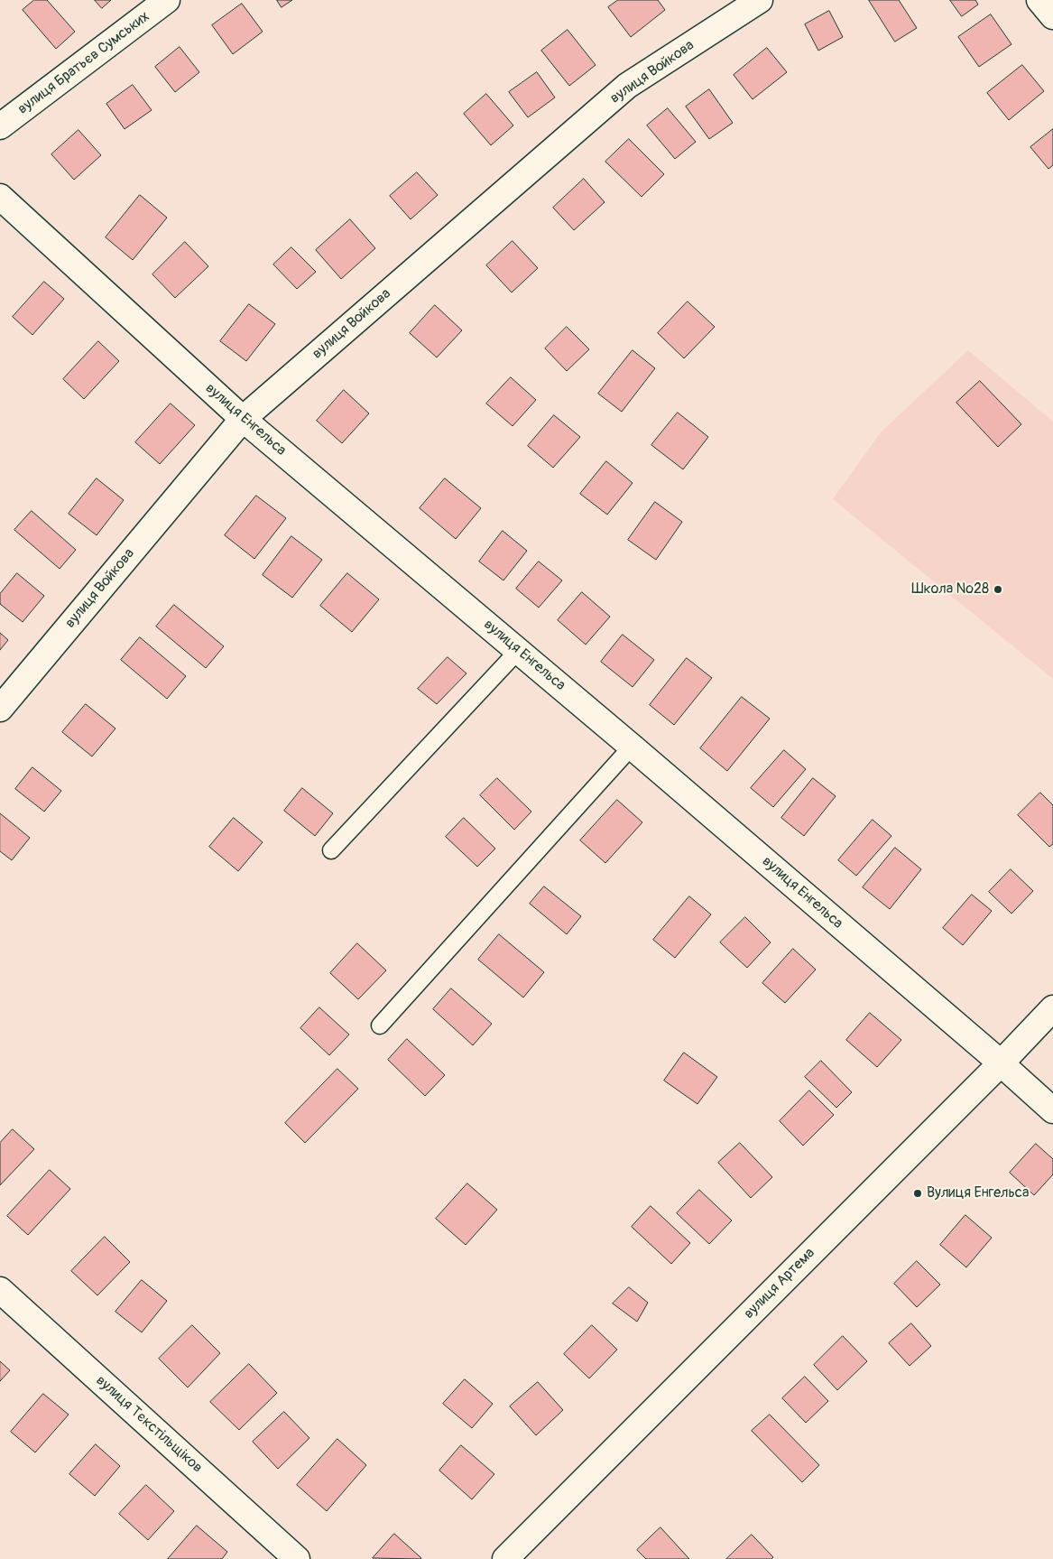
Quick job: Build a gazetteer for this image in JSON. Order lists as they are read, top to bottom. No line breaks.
{"streets":{"street":["вулиця Братьєв Сумських","вулиця Войкова","вулиця Енгельса","вулиця Артема","вулиця Тєкстільщіков"]},"crossings":[["вулиця Войкова","вулиця Енгельса"],["вулиця Енгельса","вулиця Артема"]],"places":["Школа №28","Вулиця Енгельса"]}
